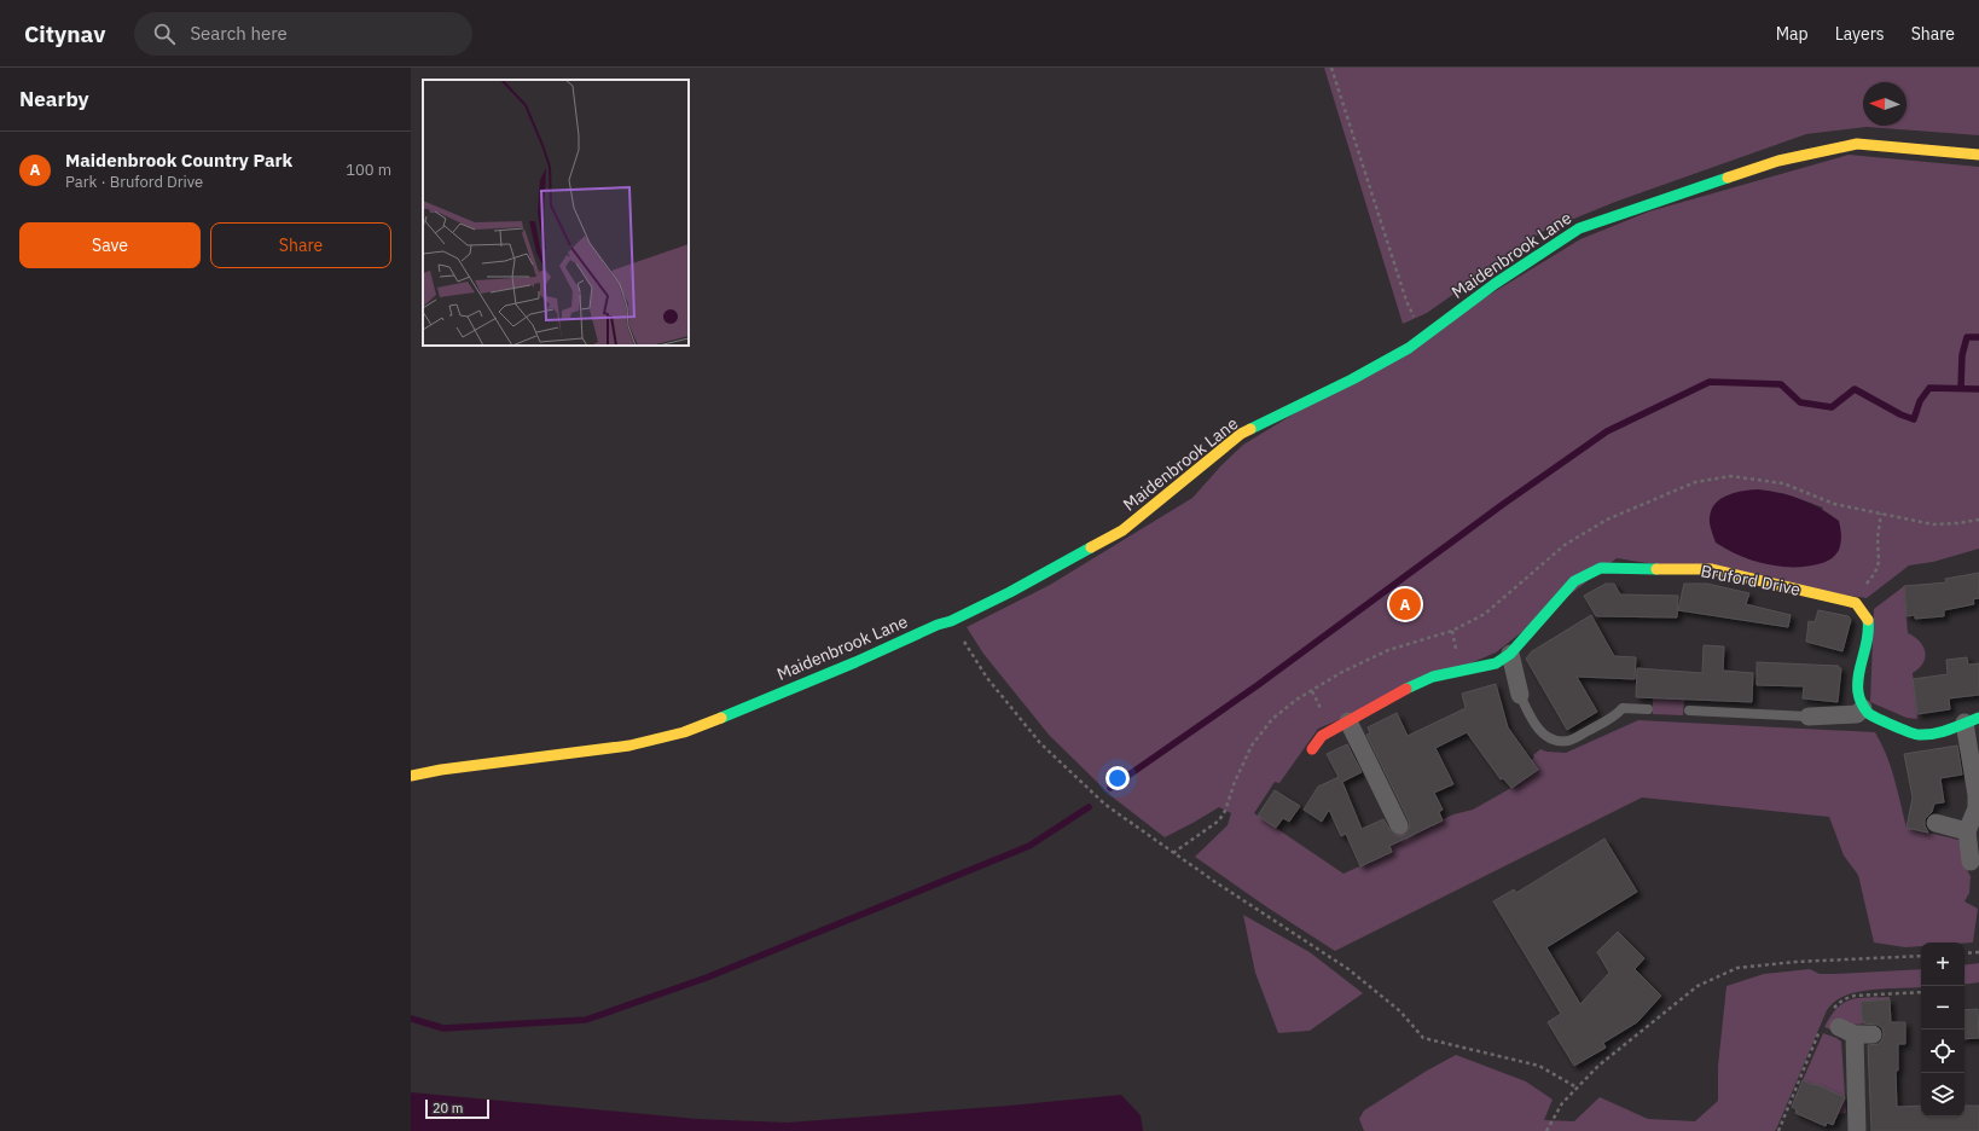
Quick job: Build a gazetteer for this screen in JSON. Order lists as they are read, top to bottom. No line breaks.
{"streets":{"street":["Maidenbrook Lane","Bruford Drive"]},"scale_bar":"20 m","north":"left","page":{"header":"Citynav","search":"Search here","nav":["Map","Layers","Share"],"heading":"Nearby","list":[{"mark":"A","name":"Maidenbrook Country Park","note":"Park · Bruford Drive","value":"100 m"}],"buttons":["Save","Share"],"pins":"A","map_buttons":["+","−"],"scale":"20 m"}}
